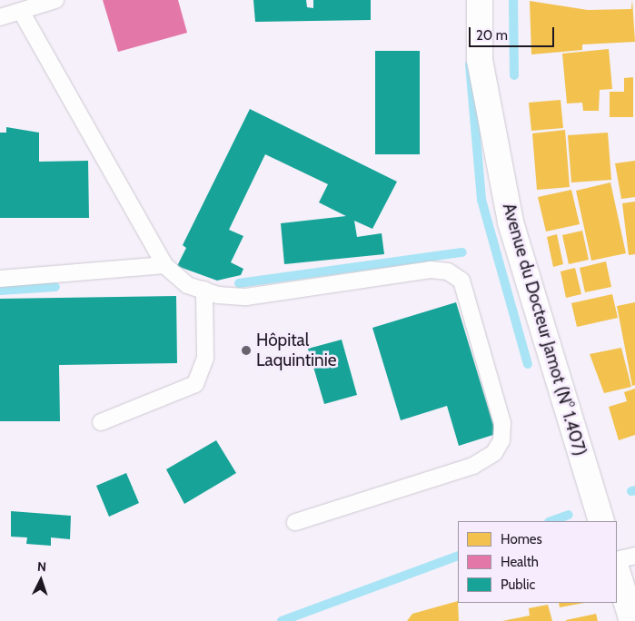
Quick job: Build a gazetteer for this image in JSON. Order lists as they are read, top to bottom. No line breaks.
{"streets":{"main road":["Avenue du Docteur Jamot (N° 1.407)"]},"places":["Hôpital Laquintinie"],"legend":["Homes","Health","Public"],"scale_bar":"20 m","north":"top"}
